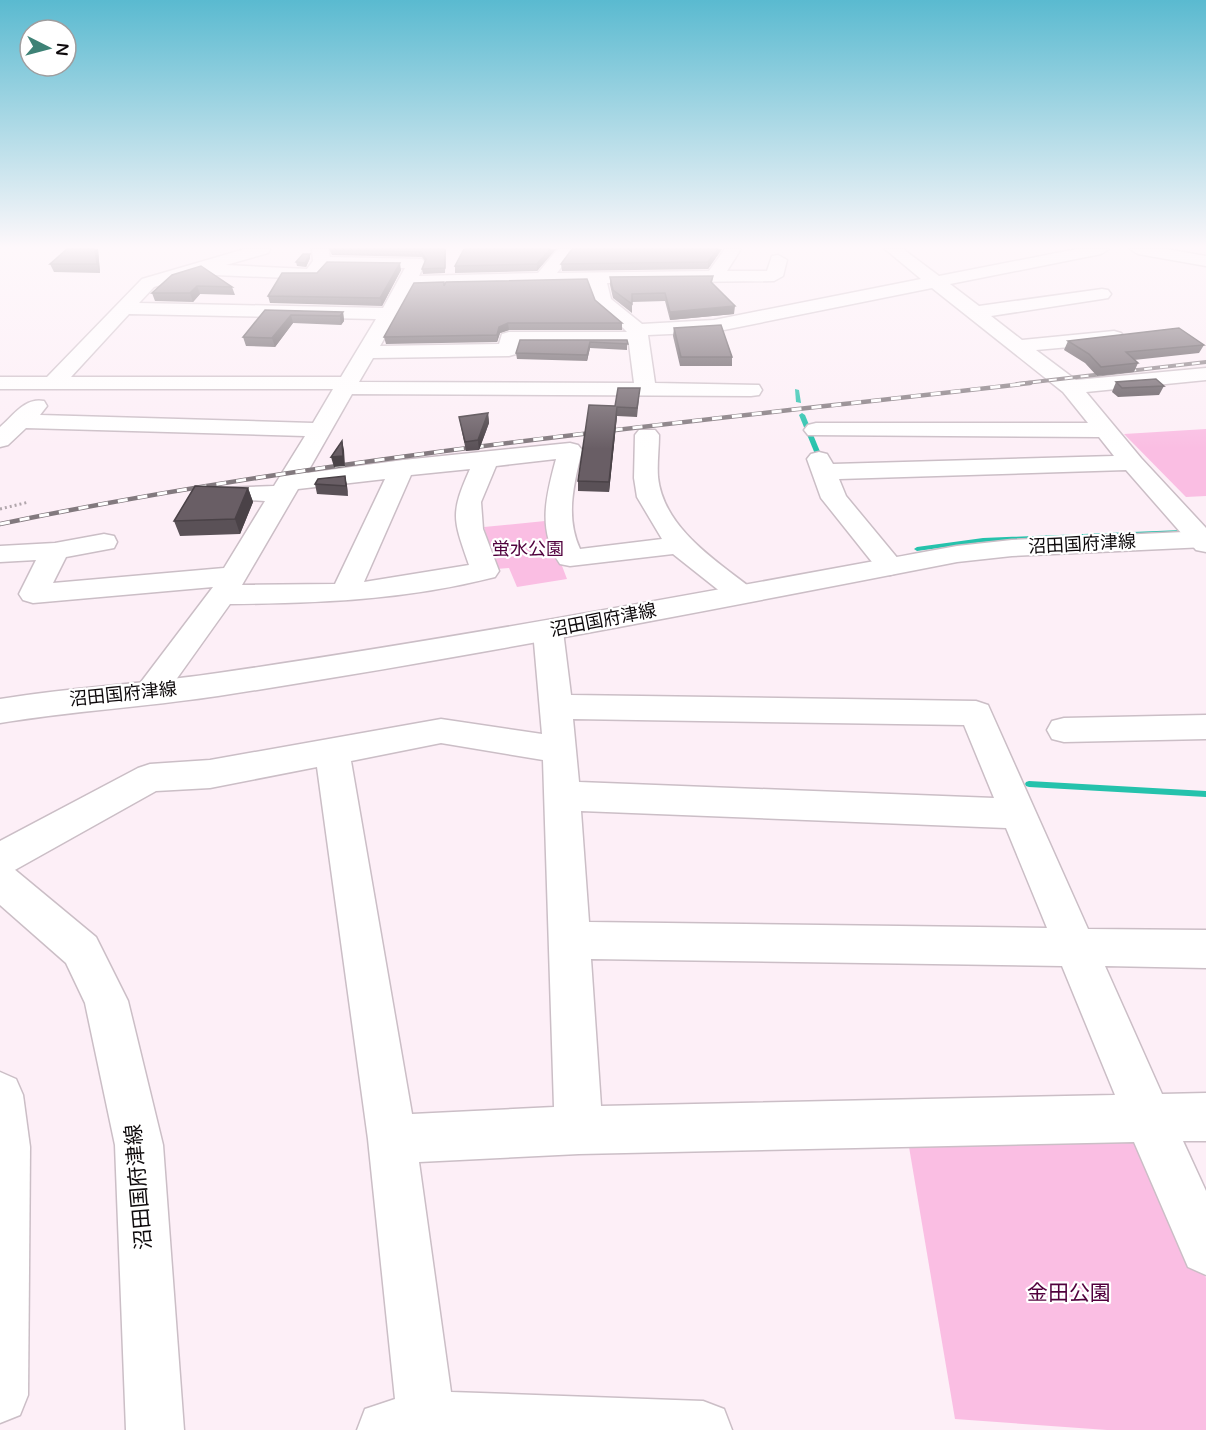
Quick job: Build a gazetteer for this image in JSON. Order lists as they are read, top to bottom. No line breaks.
{"streets":{"street":["沼田国府津線"]},"parks":["蛍水公園","金田公園"],"north":"right"}
